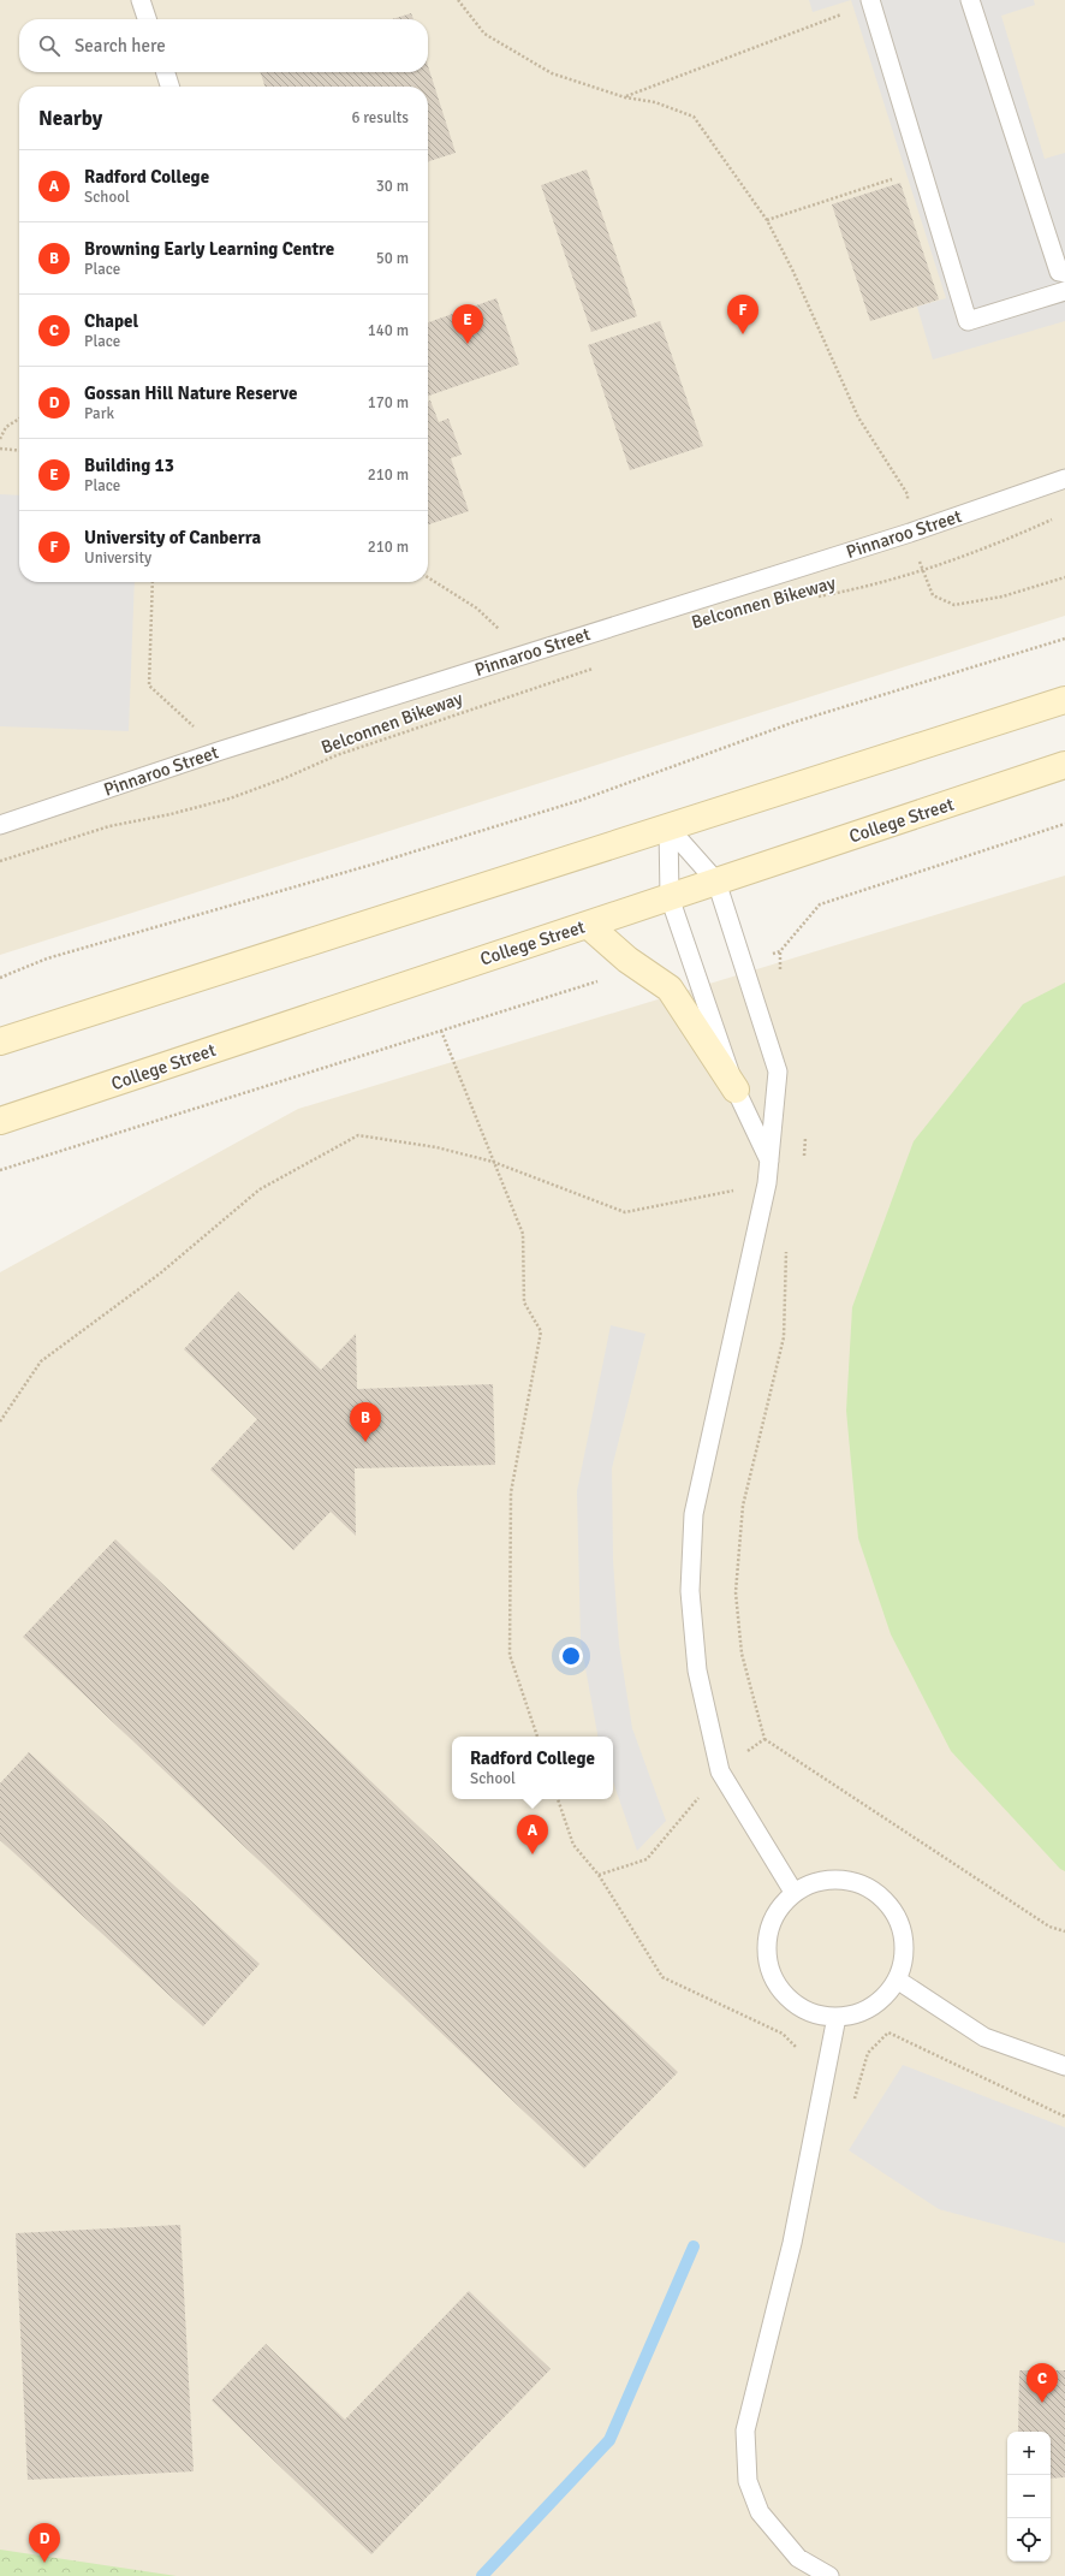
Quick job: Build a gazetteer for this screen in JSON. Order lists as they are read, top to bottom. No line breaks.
{"streets":{"street":["College Street"],"lane":["Pinnaroo Street"],"path":["Belconnen Bikeway"]},"page":{"search":"Search here","heading":["Nearby","6 results"],"list":[{"mark":"A","name":"Radford College","note":"School","value":"30 m"},{"mark":"B","name":"Browning Early Learning Centre","note":"Place","value":"50 m"},{"mark":"C","name":"Chapel","note":"Place","value":"140 m"},{"mark":"D","name":"Gossan Hill Nature Reserve","note":"Park","value":"170 m"},{"mark":"E","name":"Building 13","note":"Place","value":"210 m"},{"mark":"F","name":"University of Canberra","note":"University","value":"210 m"}],"pins":["F","E","B","A","C","D"],"popup":["Radford College","School"],"map_buttons":["+","−"]}}
